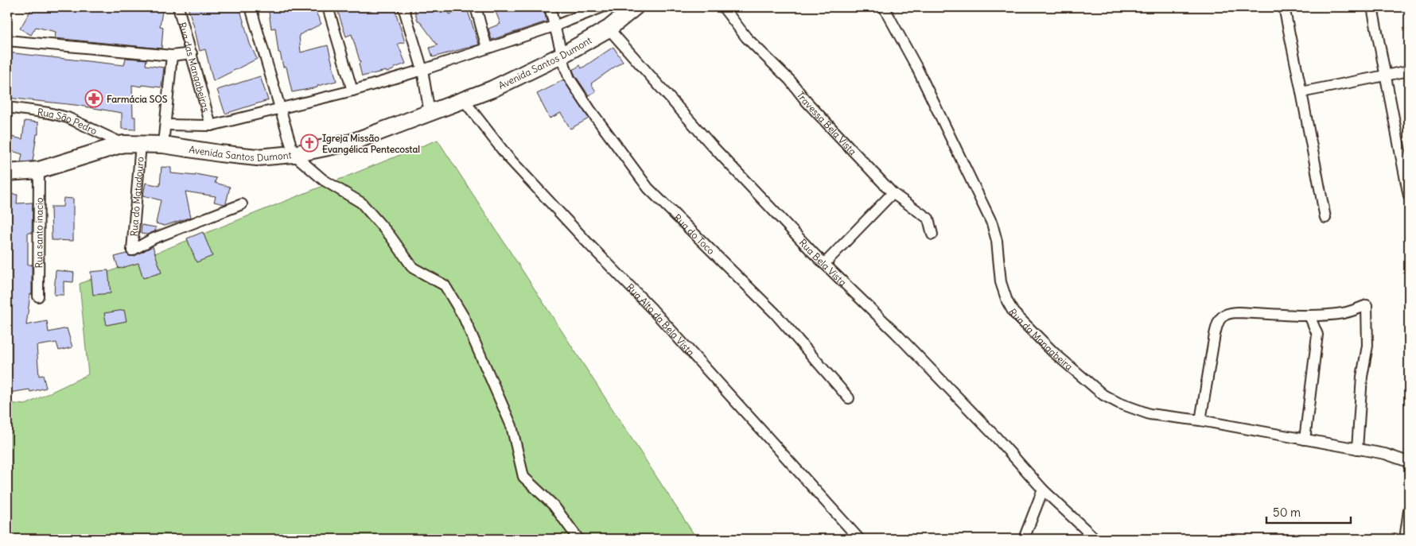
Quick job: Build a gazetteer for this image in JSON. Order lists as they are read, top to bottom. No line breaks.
{"streets":{"main road":["Avenida Santos Dumont"],"street":["Rua das Mangabeiras","Rua São Pedro","Travessa Bela Vista","Rua do Matadouro","Rua santo inacio","Rua do Toco","Rua Bela Vista","Rua Alto da Bela Vista","Rua da Mangabeira"]},"crossings":[["Avenida Santos Dumont","Rua São Pedro"],["Avenida Santos Dumont","Rua do Matadouro"],["Avenida Santos Dumont","Rua santo inacio"],["Avenida Santos Dumont","Rua do Toco"],["Avenida Santos Dumont","Rua Bela Vista"],["Avenida Santos Dumont","Rua Alto da Bela Vista"]],"places":{"pharmacy":["Farmácia SOS"],"church":["Igreja Missão Evangélica Pentecostal"]},"scale_bar":"50 m"}
